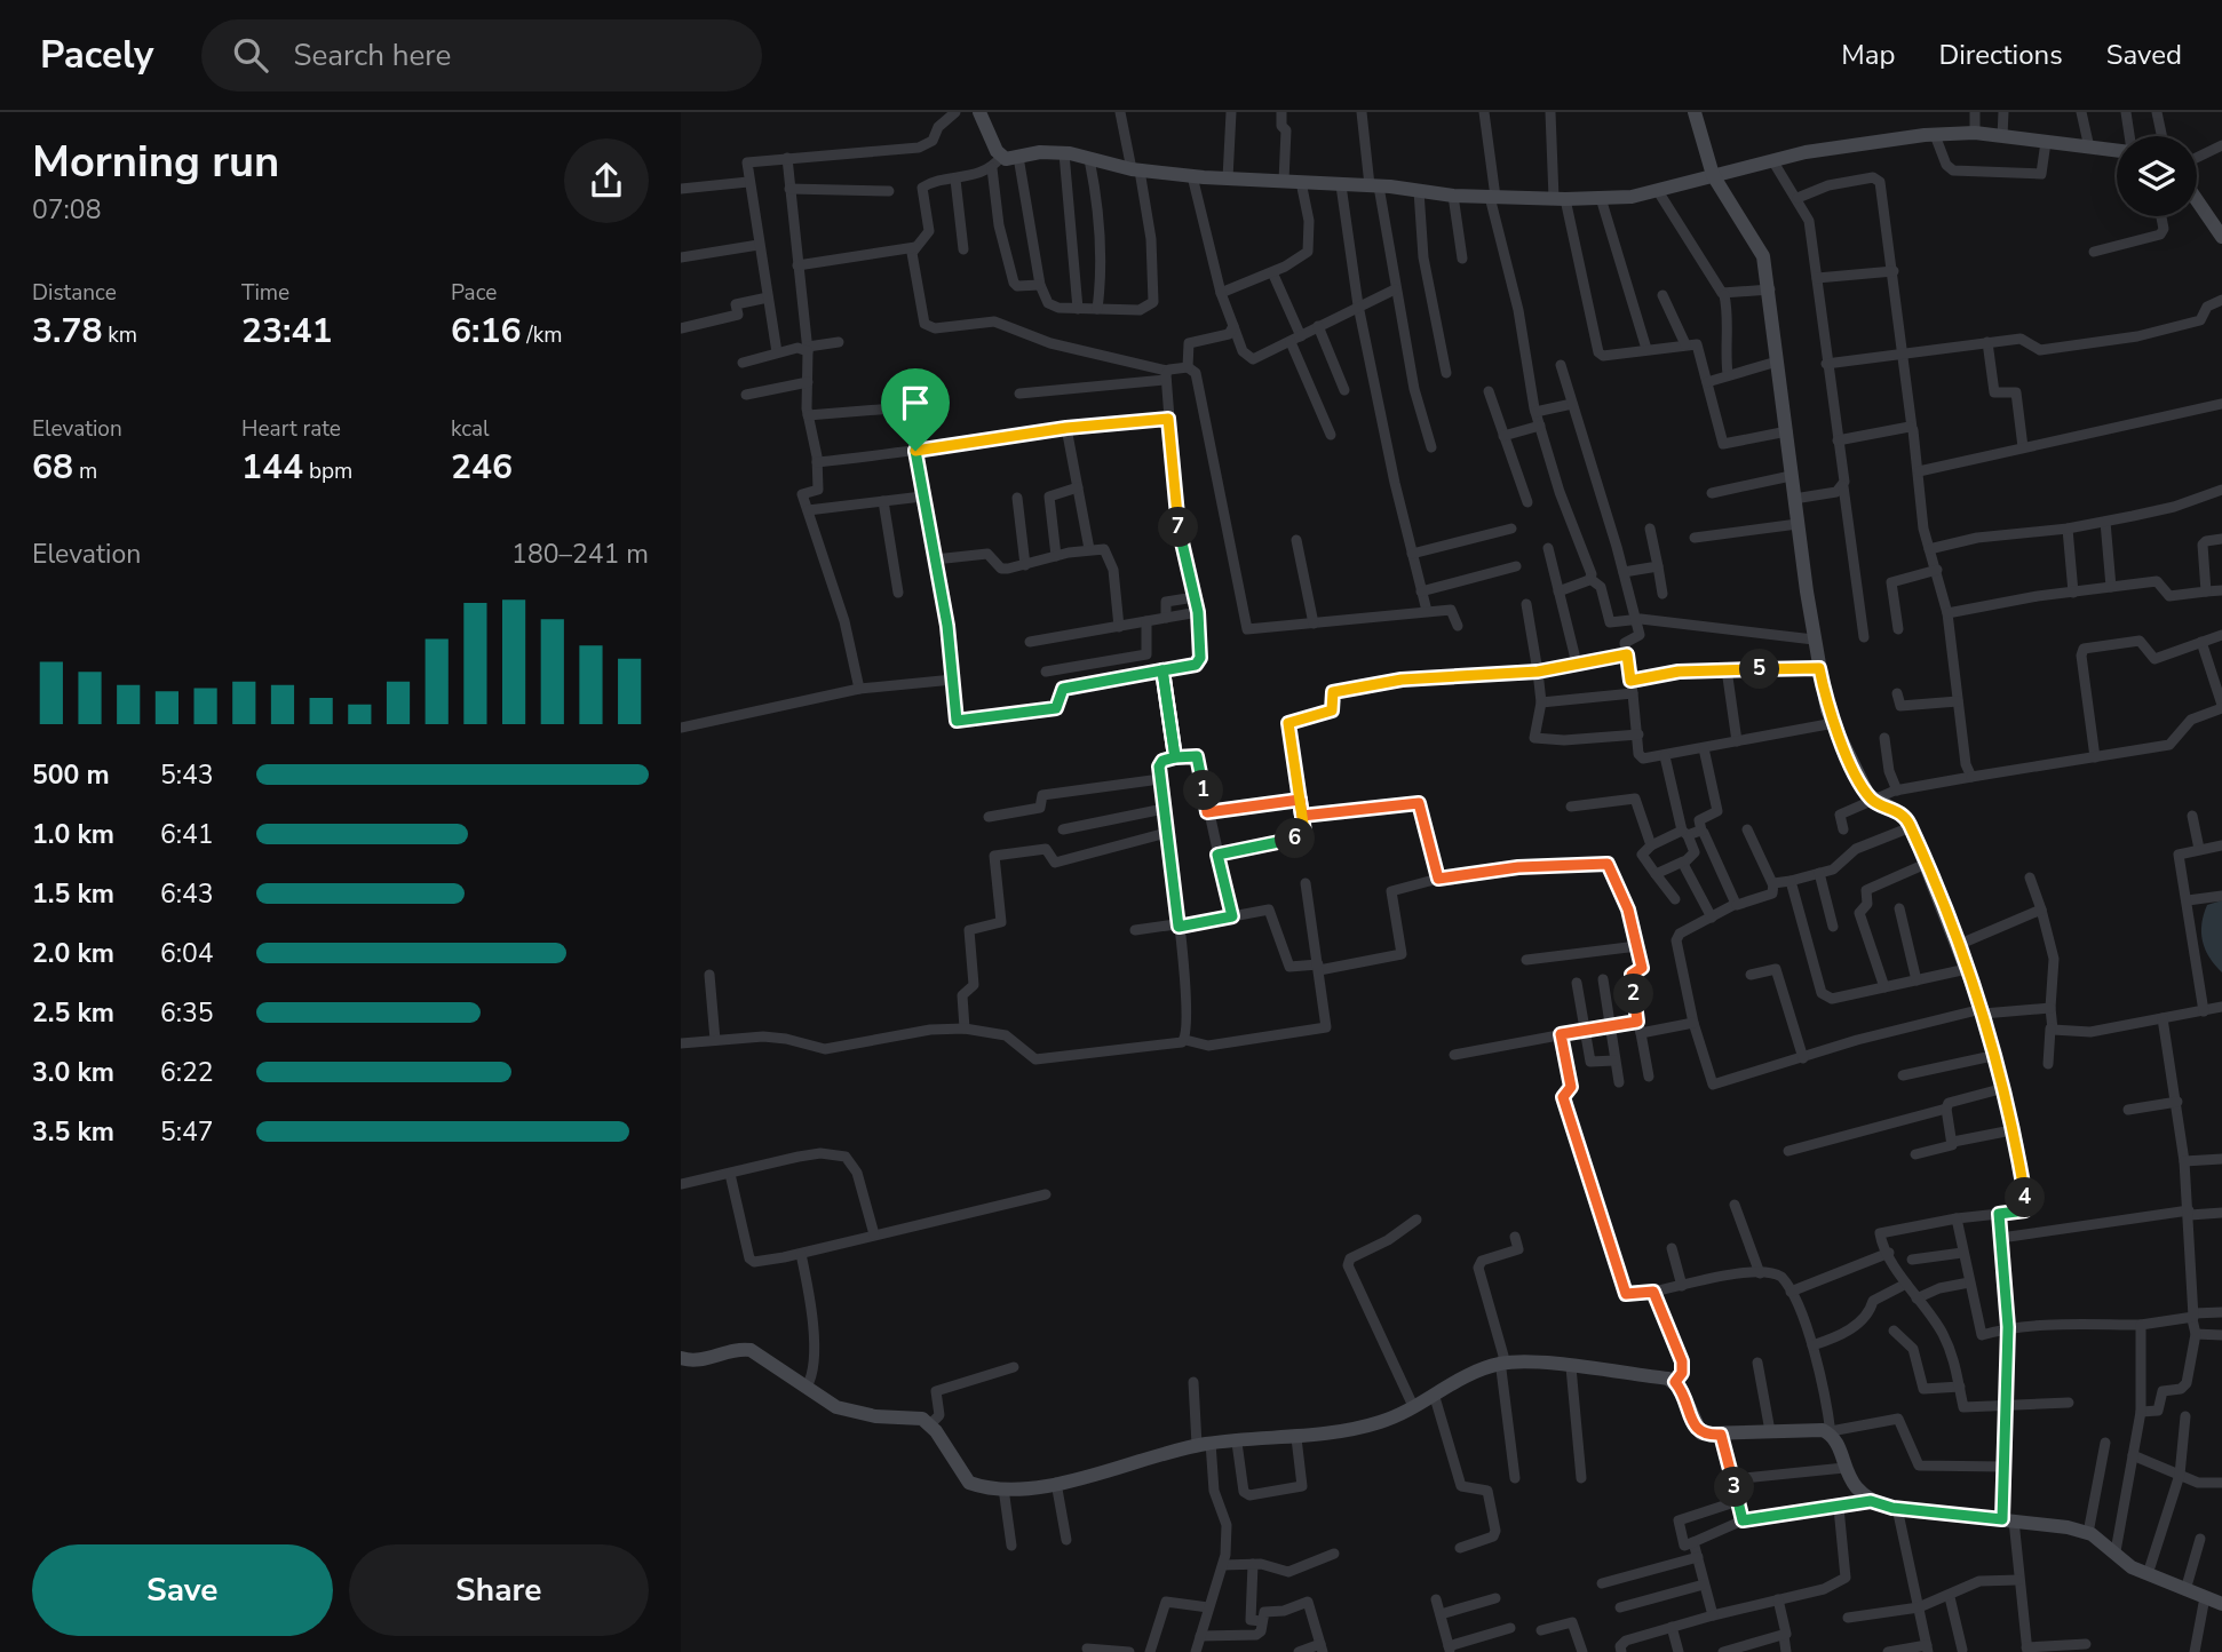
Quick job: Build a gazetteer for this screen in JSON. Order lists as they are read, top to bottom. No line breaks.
{"page":{"header":"Pacely","search":"Search here","nav":["Map","Directions","Saved"],"heading":["Morning run","07:08"],"stats":[["Distance","3.78 km"],["Time","23:41"],["Pace","6:16 /km"],["Elevation","68 m"],["Heart rate","144 bpm"],["kcal","246"]],"pins":["7","5","1","6","2","4","3"],"chart":["Elevation","180–241 m"],"list":[{"name":"500 m","note":"5:43"},{"name":"1.0 km","note":"6:41"},{"name":"1.5 km","note":"6:43"},{"name":"2.0 km","note":"6:04"},{"name":"2.5 km","note":"6:35"},{"name":"3.0 km","note":"6:22"},{"name":"3.5 km","note":"5:47"}],"buttons":["Save","Share"]}}
